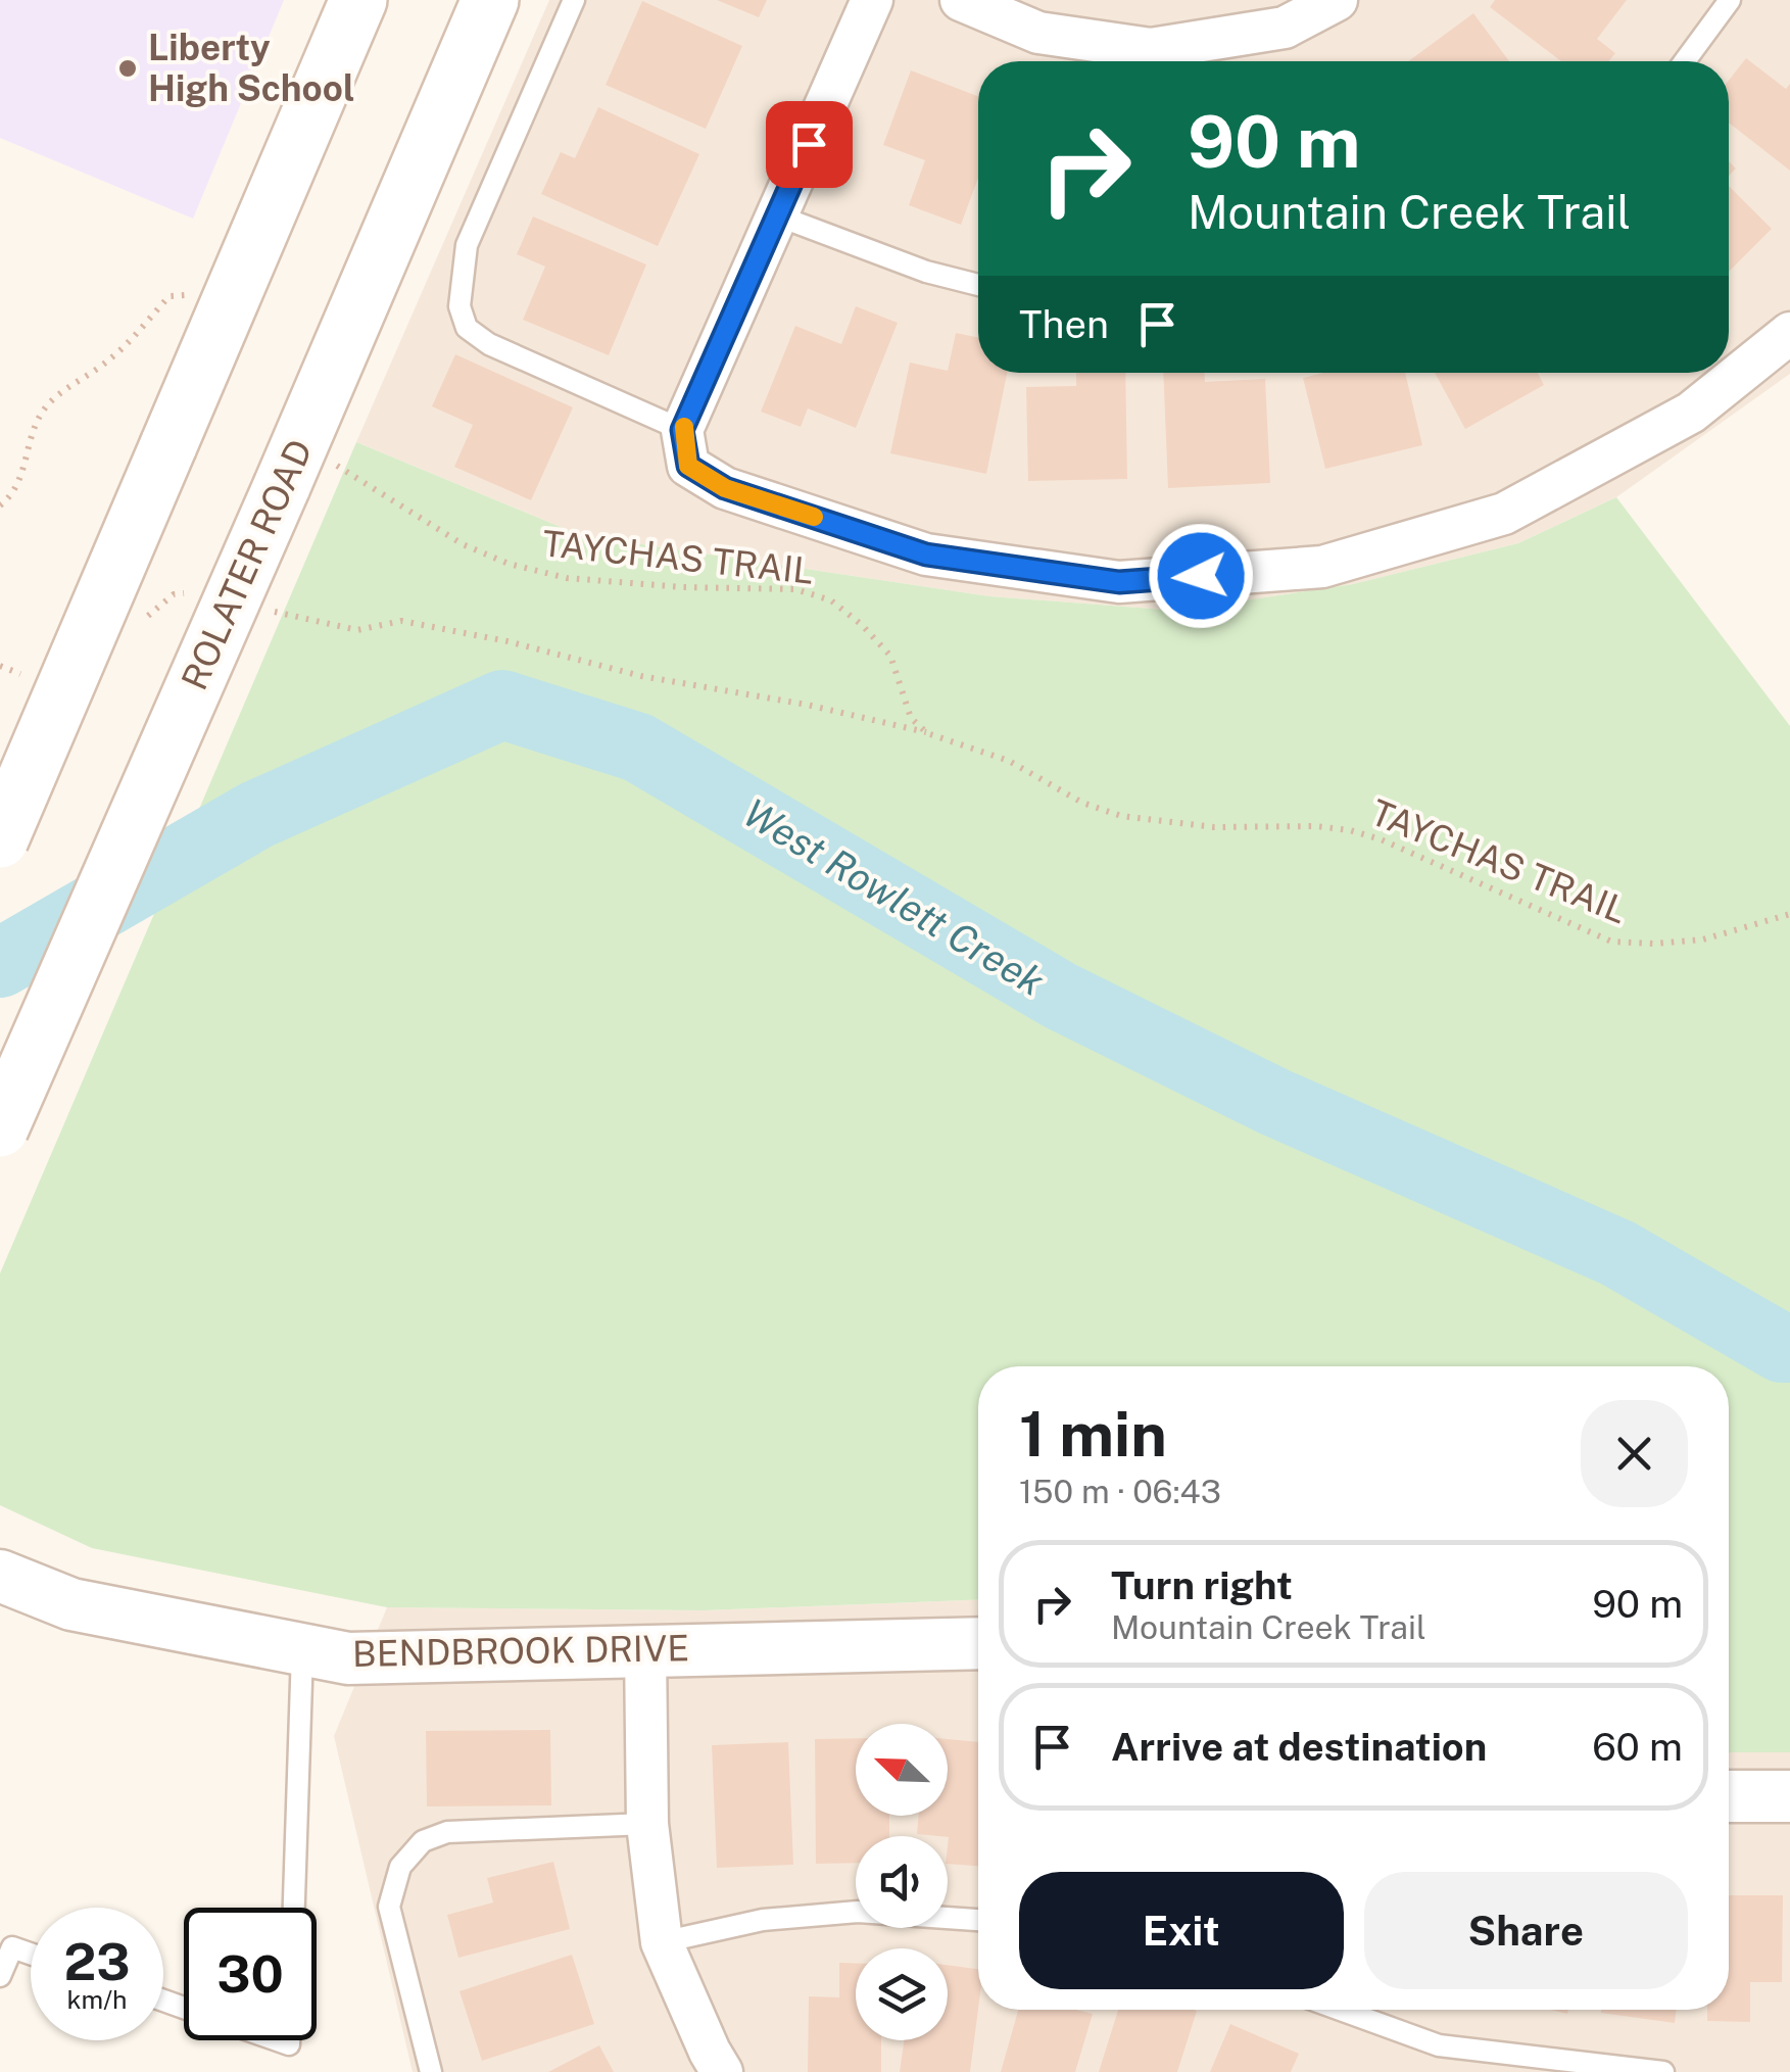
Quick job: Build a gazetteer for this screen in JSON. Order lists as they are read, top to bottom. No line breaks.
{"streets":{"main road":["ROLATER ROAD"],"street":["BENDBROOK DRIVE"],"path":["TAYCHAS TRAIL"]},"crossings":[["TAYCHAS TRAIL","ROLATER ROAD"]],"water":["West Rowlett Creek"],"places":["Liberty High School"],"north":"top left","page":{"turn":["90 m","Mountain Creek Trail"],"then":"Then","heading":["1 min","150 m · 06:43"],"list":[{"name":"Turn right","note":"Mountain Creek Trail","value":"90 m"},{"name":"Arrive at destination","value":"60 m"}],"buttons":["Exit","Share"],"speed":"23 km/h","limit":"30"}}
